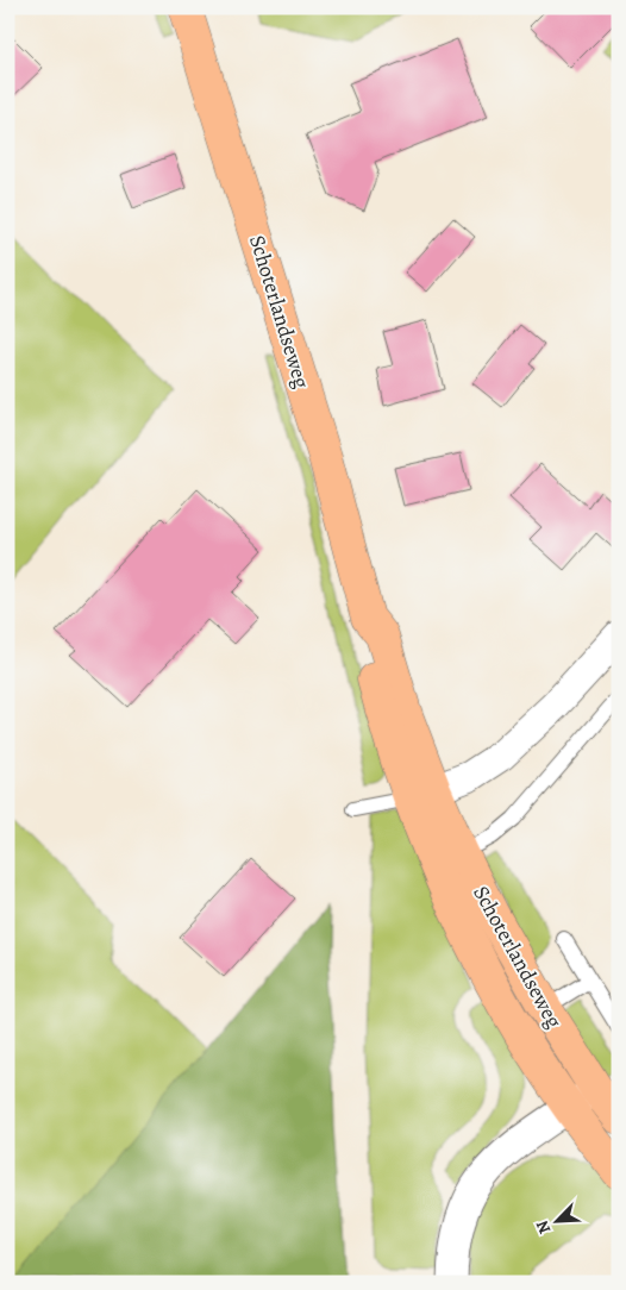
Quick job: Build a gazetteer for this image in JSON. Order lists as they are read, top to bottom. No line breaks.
{"streets":{"main road":["Schoterlandseweg"]},"north":"bottom left"}
